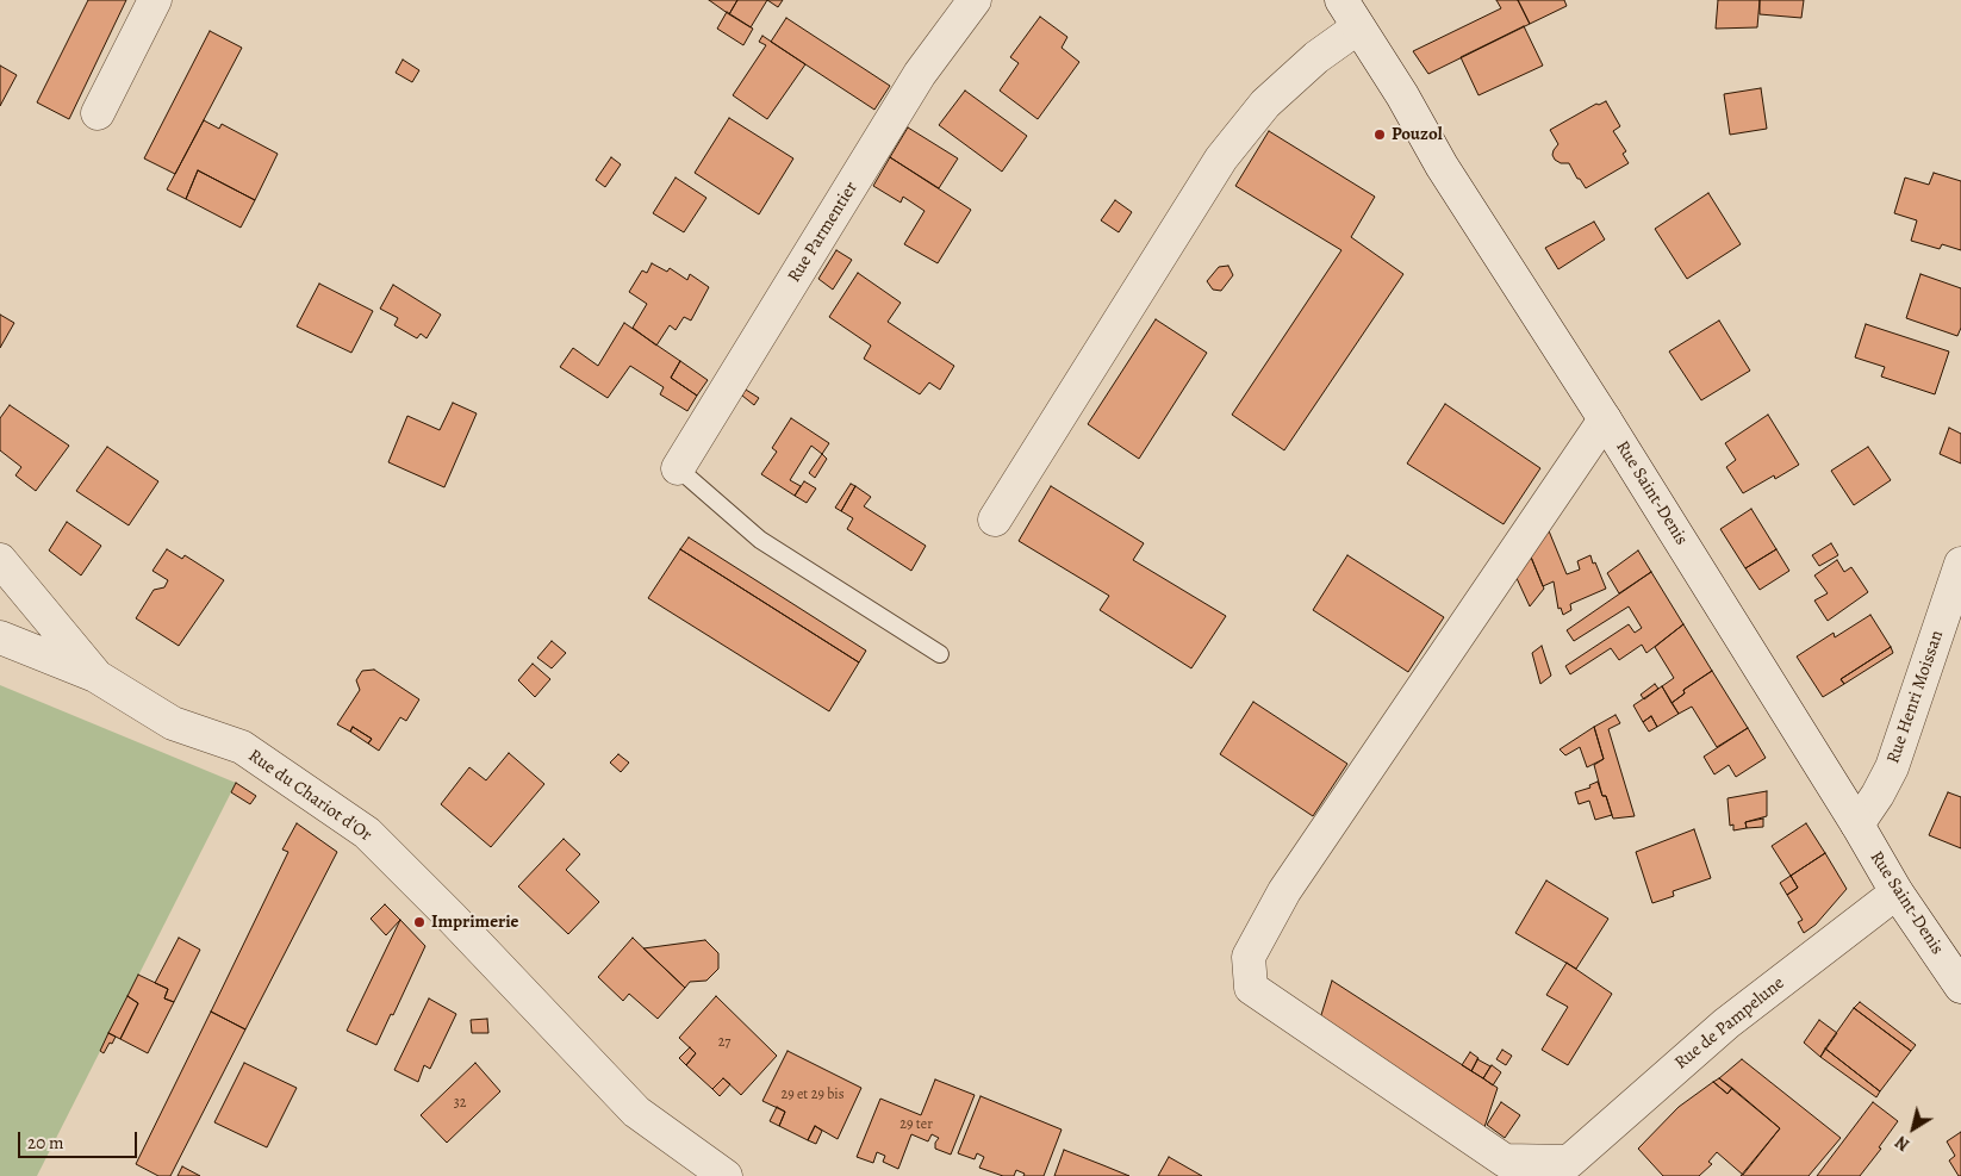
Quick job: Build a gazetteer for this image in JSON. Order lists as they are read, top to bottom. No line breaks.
{"streets":{"street":["Rue Parmentier","Rue Saint-Denis","Rue Henri Moissan","Rue du Chariot d'Or","Rue de Pampelune"]},"crossings":[["Rue Saint-Denis","Rue Henri Moissan"],["Rue Saint-Denis","Rue de Pampelune"]],"places":["Pouzol","Imprimerie"],"house_numbers":["27","29 et 29 bis","32","29 ter"],"scale_bar":"20 m","north":"bottom left"}
